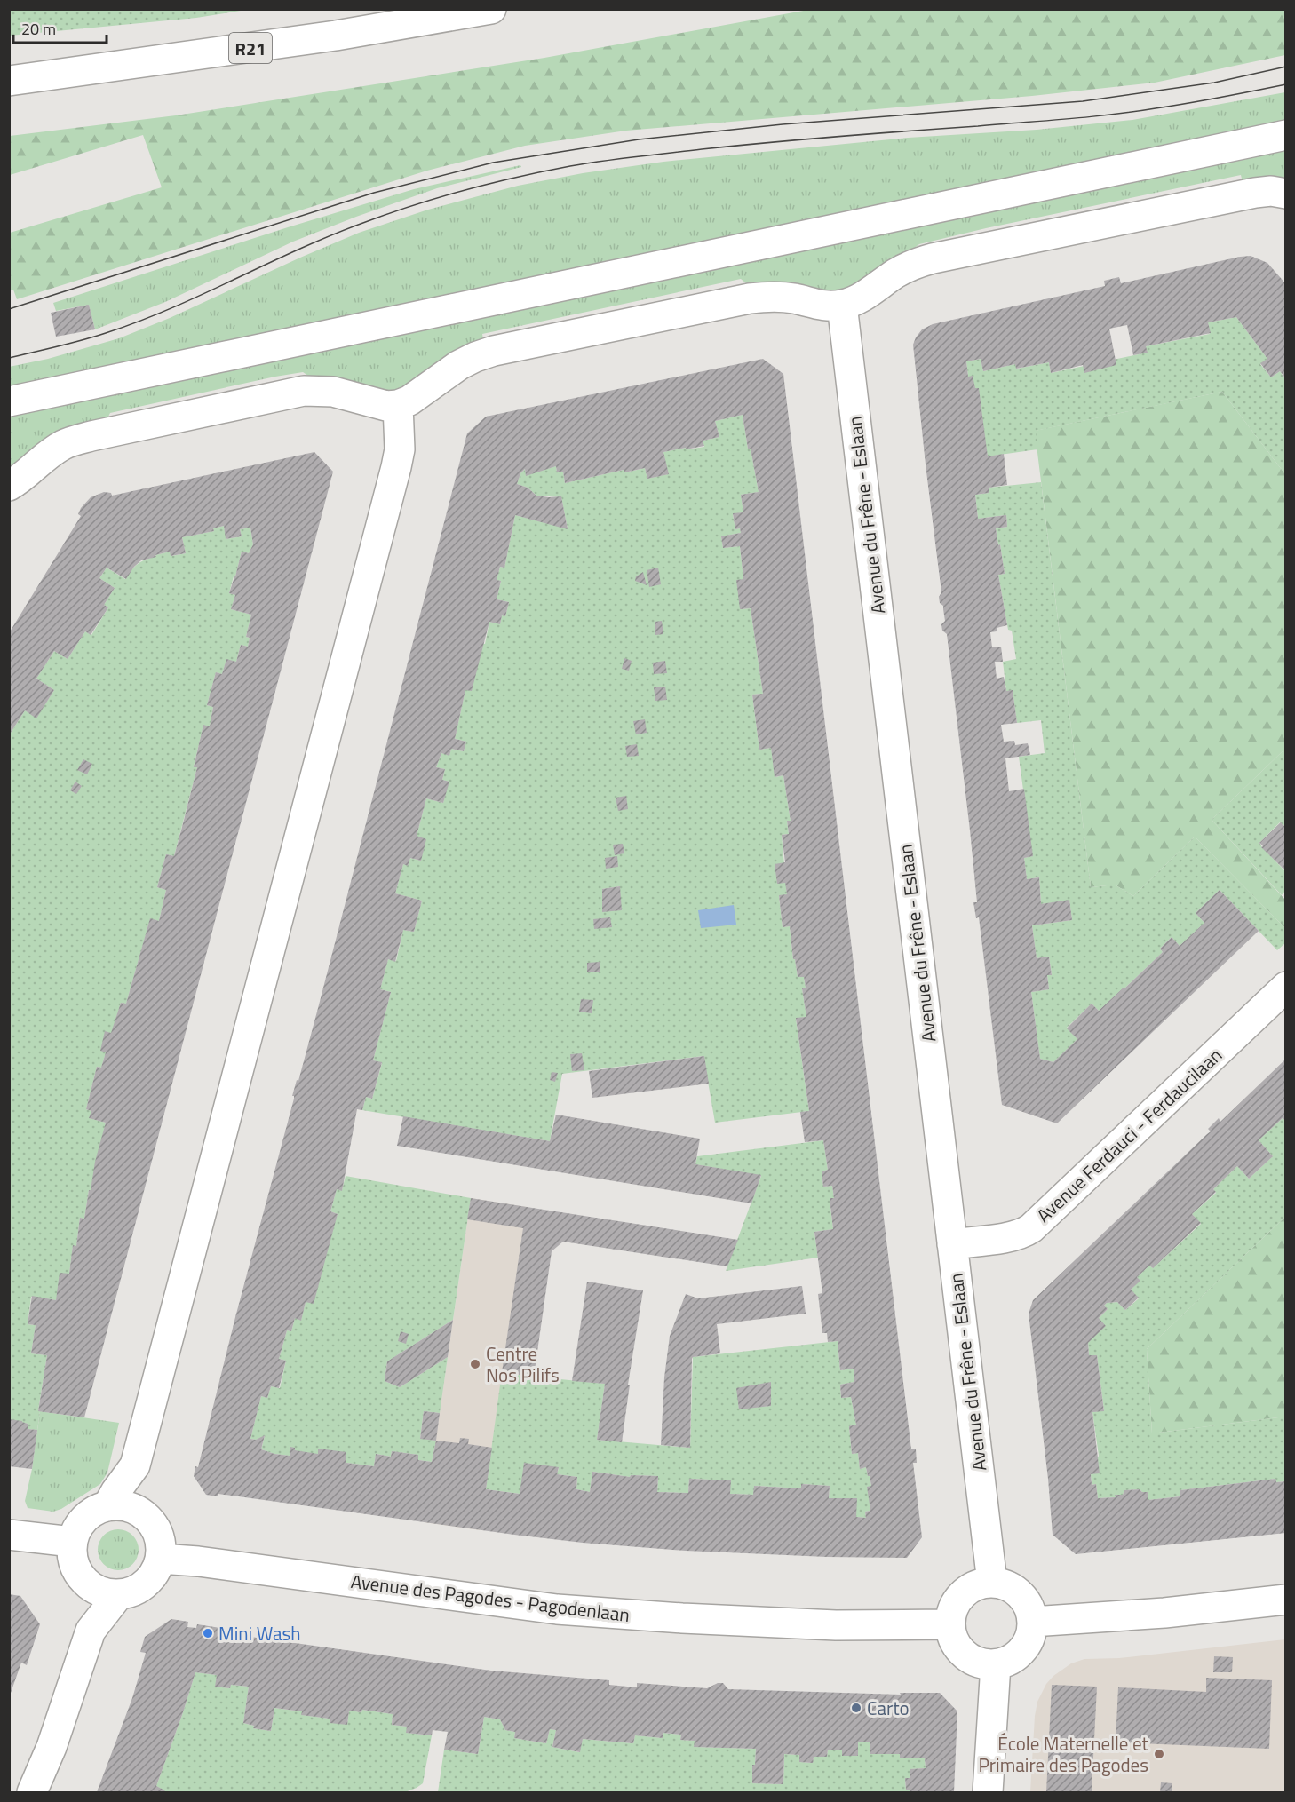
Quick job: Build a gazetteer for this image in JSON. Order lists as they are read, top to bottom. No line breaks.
{"streets":{"street":["R21","Avenue du Frêne - Eslaan","Avenue Ferdauci - Ferdaucilaan","Avenue des Pagodes - Pagodenlaan"]},"crossings":[["Avenue du Frêne - Eslaan","Avenue Ferdauci - Ferdaucilaan"],["Avenue du Frêne - Eslaan","Avenue des Pagodes - Pagodenlaan"]],"places":["Centre Nos Pilifs","Mini Wash","Carto","École Maternelle et Primaire des Pagodes"],"scale_bar":"20 m"}
